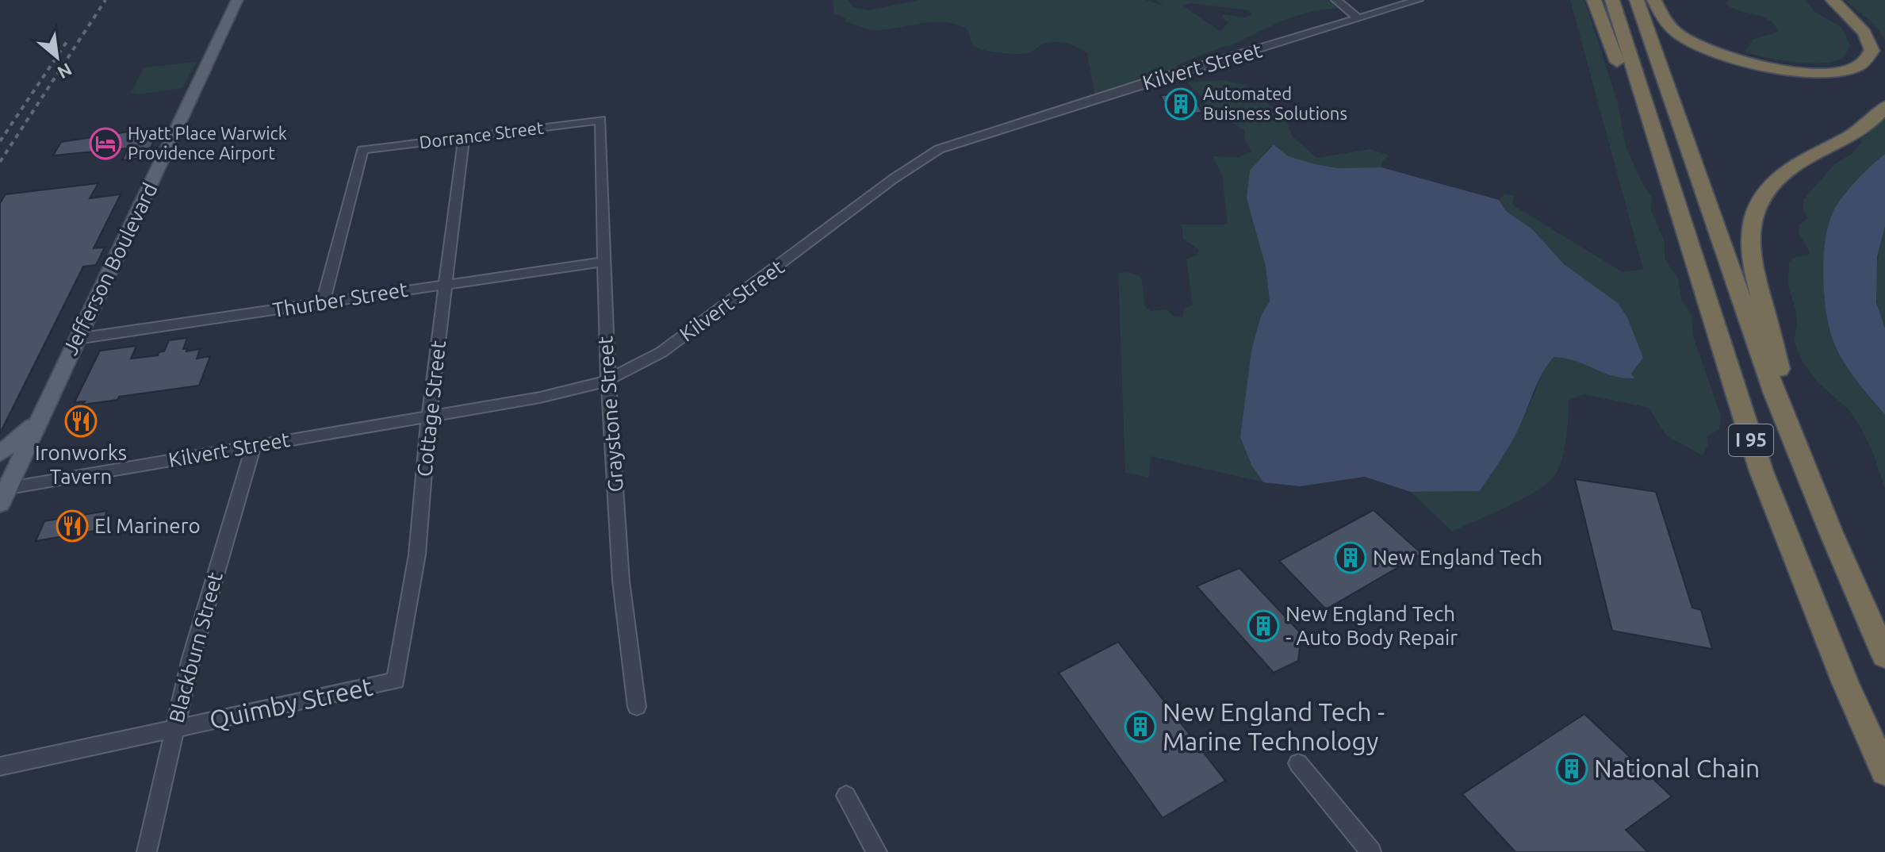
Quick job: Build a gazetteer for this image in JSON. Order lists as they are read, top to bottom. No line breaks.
{"streets":{"highway":["I 95"],"main road":["Jefferson Boulevard"],"street":["Kilvert Street","Dorrance Street","Thurber Street","Cottage Street","Graystone Street","Blackburn Street","Quimby Street"]},"crossings":[["Kilvert Street","Jefferson Boulevard"],["Kilvert Street","Cottage Street"],["Kilvert Street","Graystone Street"],["Kilvert Street","Blackburn Street"],["Dorrance Street","Thurber Street"],["Dorrance Street","Cottage Street"],["Dorrance Street","Graystone Street"],["Jefferson Boulevard","Thurber Street"],["Thurber Street","Cottage Street"],["Thurber Street","Graystone Street"],["Cottage Street","Quimby Street"],["Blackburn Street","Quimby Street"]],"places":{"building":["Automated Buisness Solutions","New England Tech","New England Tech - Auto Body Repair","New England Tech - Marine Technology","National Chain"],"hotel":["Hyatt Place Warwick Providence Airport"],"restaurant":["Ironworks Tavern","El Marinero"]},"north":"bottom right"}
